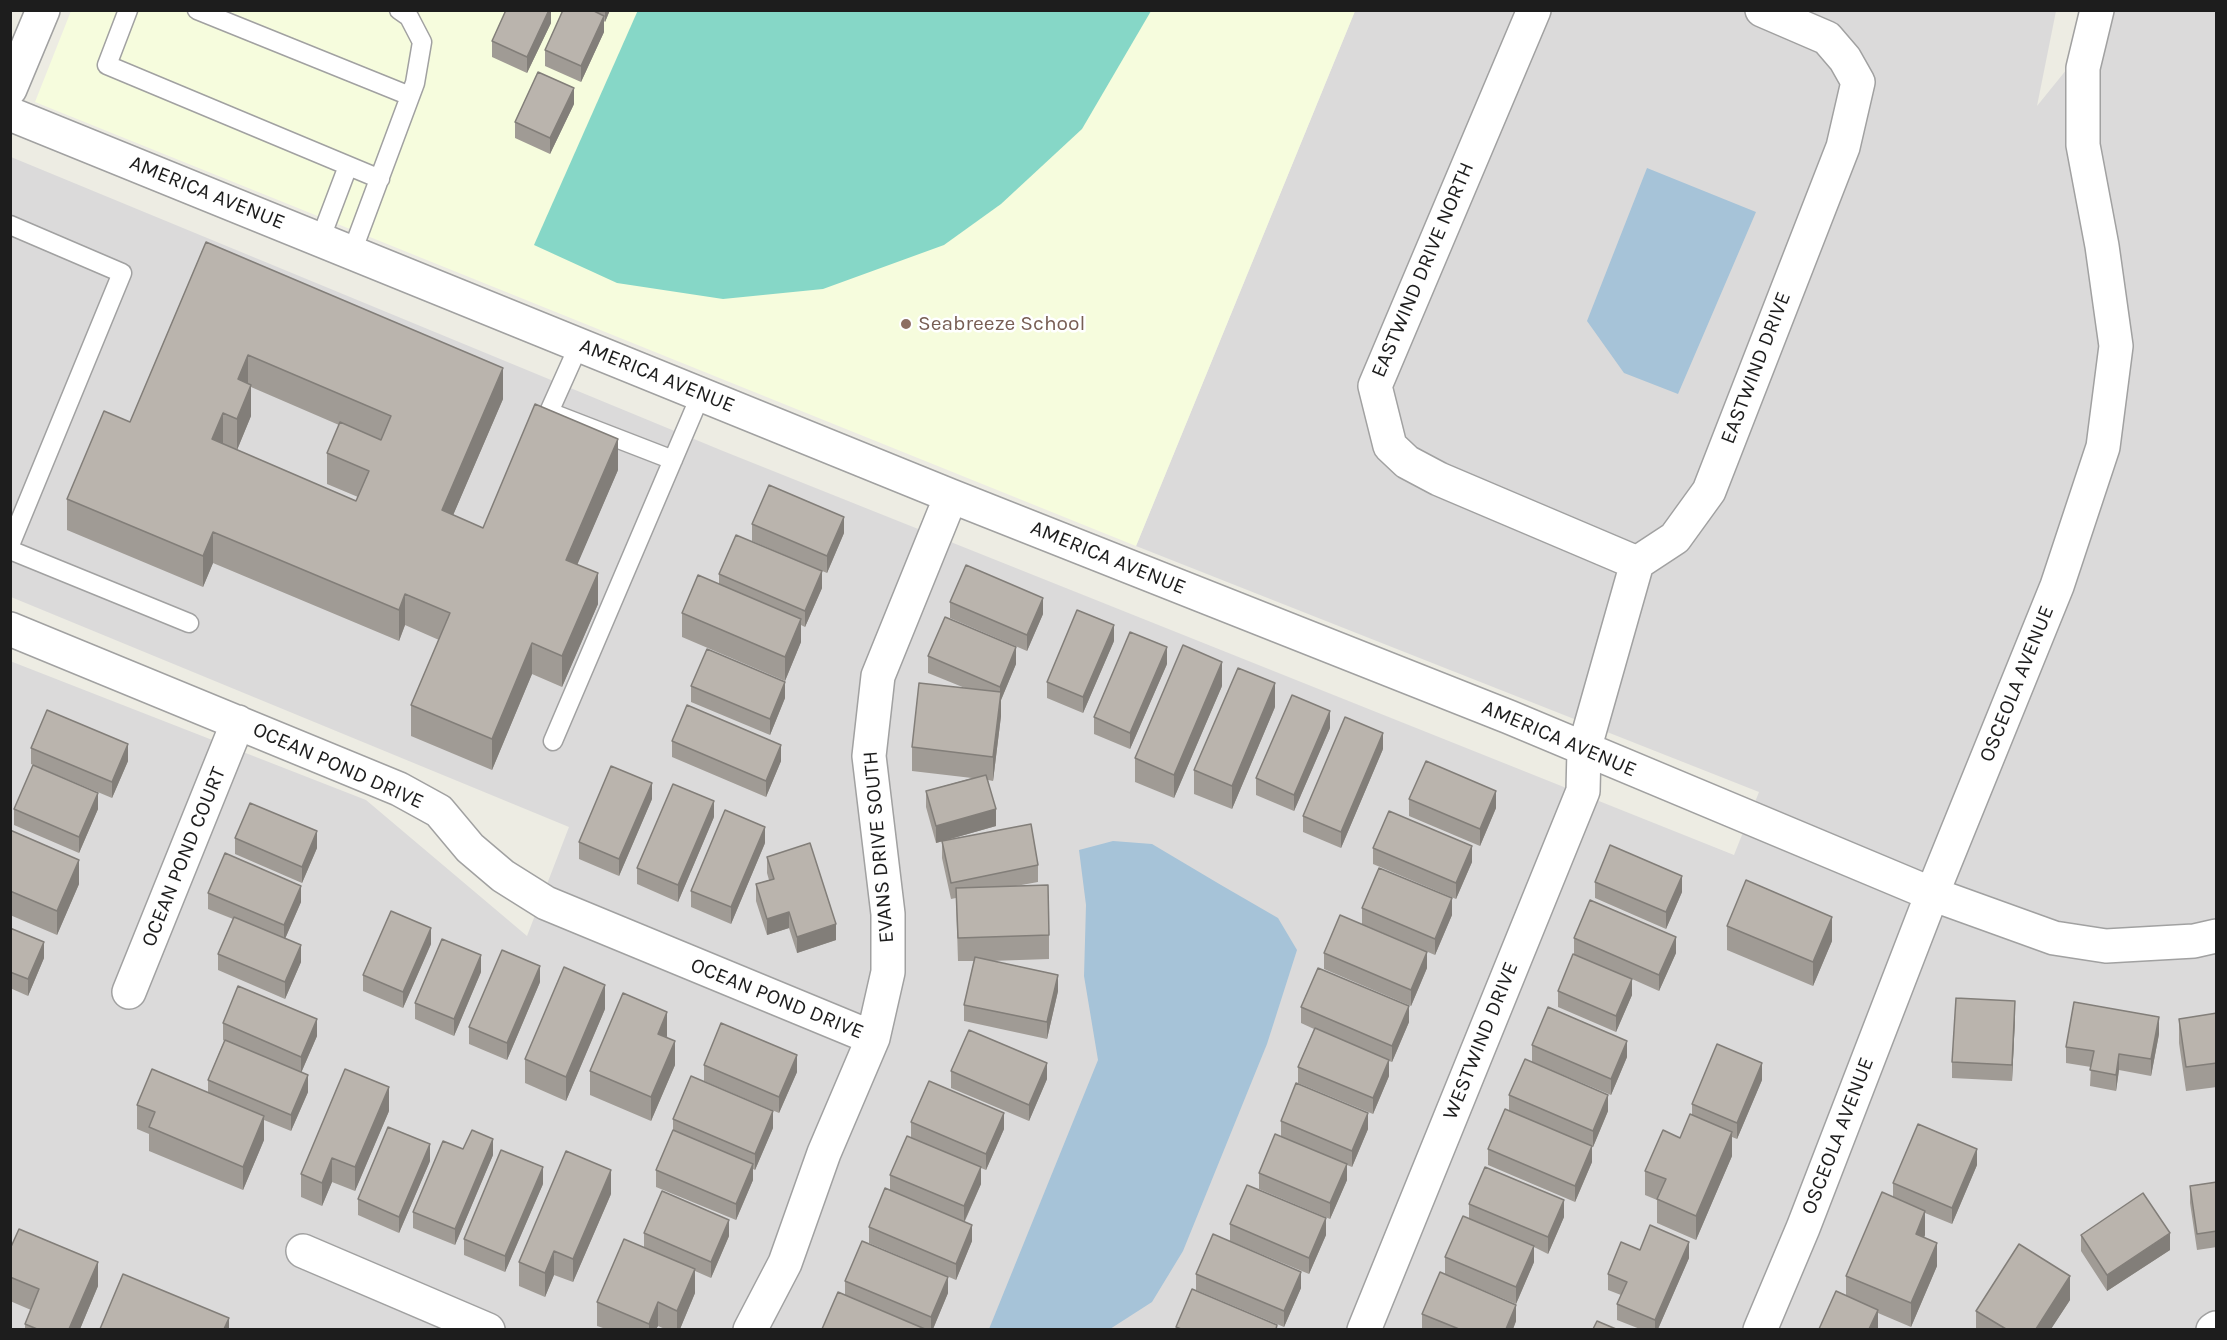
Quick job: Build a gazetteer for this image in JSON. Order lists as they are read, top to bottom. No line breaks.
{"streets":{"street":["AMERICA AVENUE","EASTWIND DRIVE NORTH","EASTWIND DRIVE","OSCEOLA AVENUE","OCEAN POND DRIVE","EVANS DRIVE SOUTH","OCEAN POND COURT","WESTWIND DRIVE"]},"crossings":[["AMERICA AVENUE","OSCEOLA AVENUE"],["AMERICA AVENUE","EVANS DRIVE SOUTH"],["AMERICA AVENUE","WESTWIND DRIVE"],["EASTWIND DRIVE NORTH","EASTWIND DRIVE"],["OCEAN POND DRIVE","EVANS DRIVE SOUTH"],["OCEAN POND DRIVE","OCEAN POND COURT"]],"places":["Seabreeze School"]}
